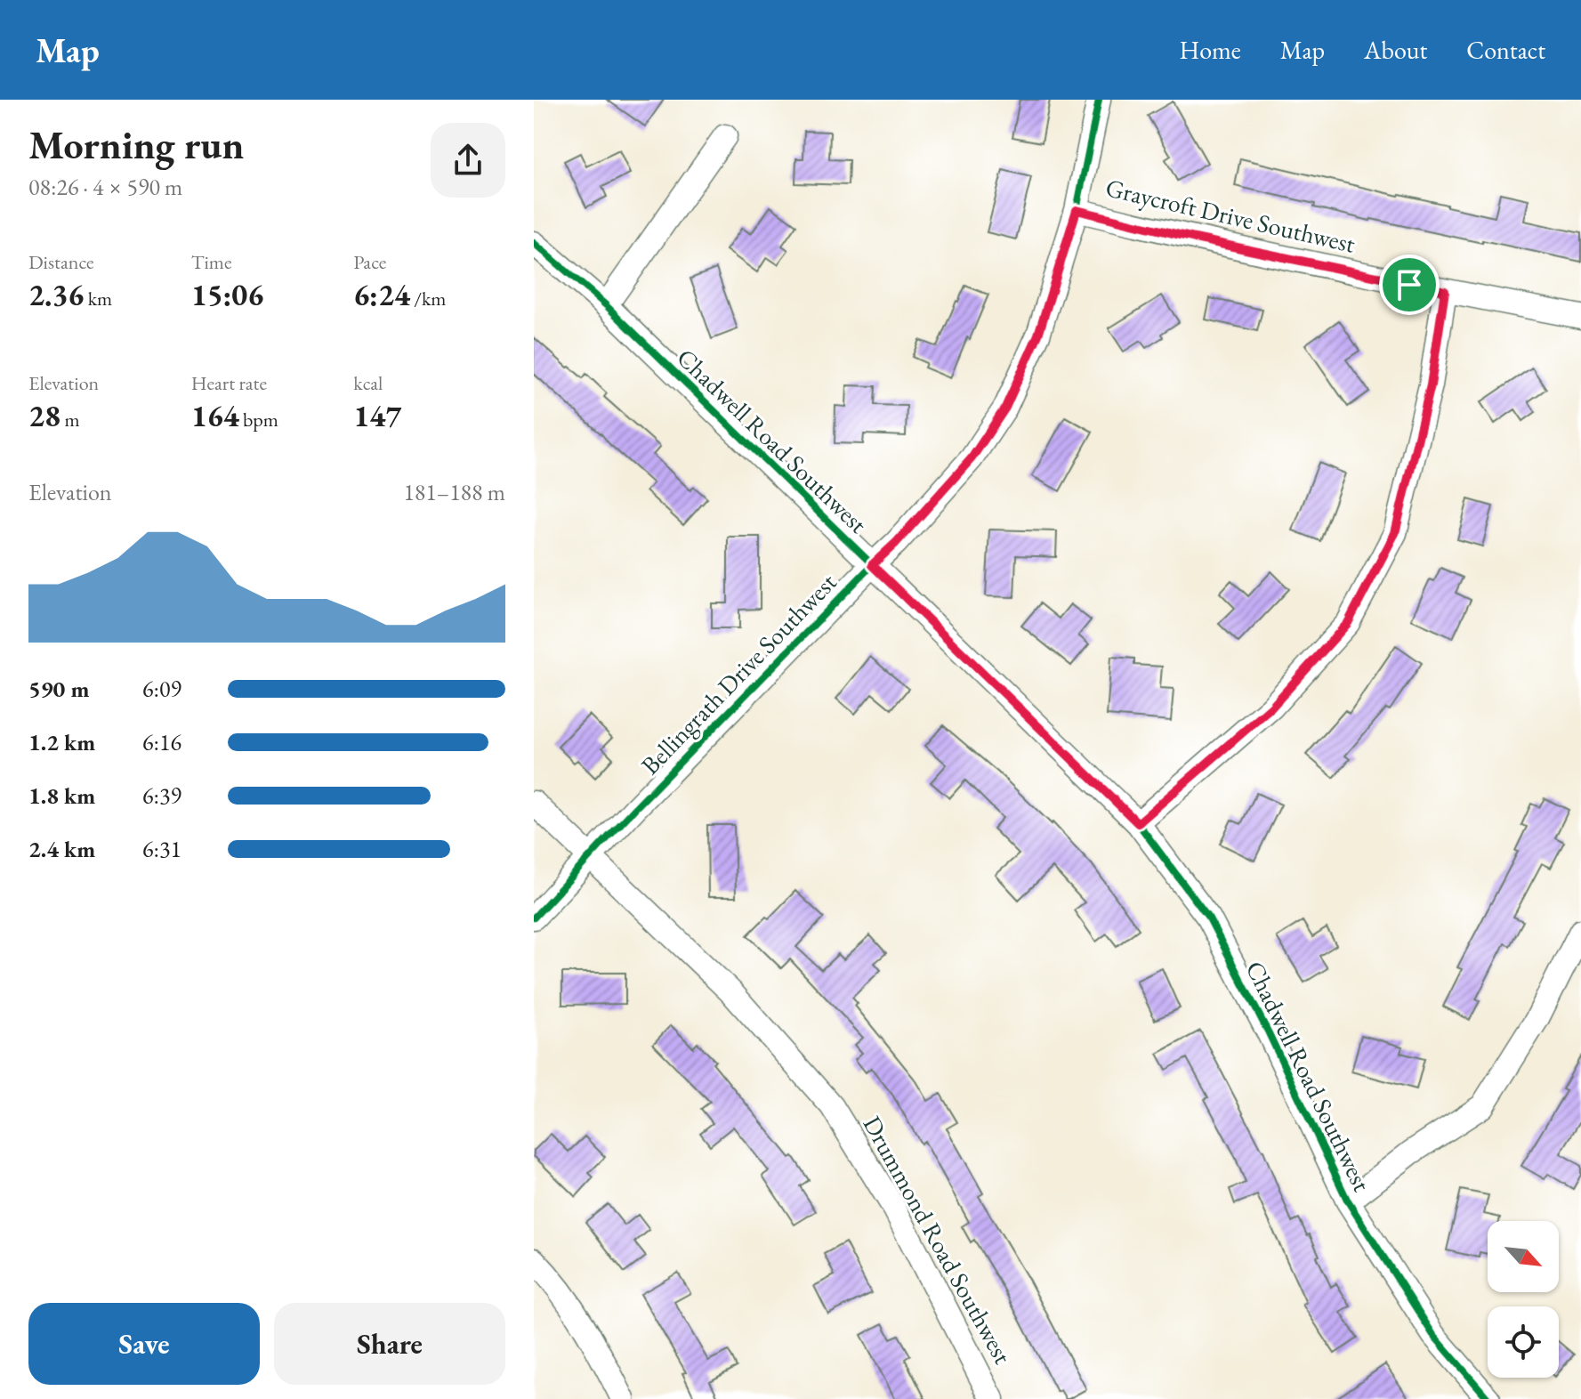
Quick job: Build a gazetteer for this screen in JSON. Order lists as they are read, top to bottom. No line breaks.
{"streets":{"street":["Graycroft Drive Southwest","Chadwell Road Southwest","Bellingrath Drive Southwest","Drummond Road Southwest"]},"crossings":[["Graycroft Drive Southwest","Bellingrath Drive Southwest"],["Chadwell Road Southwest","Bellingrath Drive Southwest"],["Bellingrath Drive Southwest","Drummond Road Southwest"]],"north":"bottom right","page":{"header":"Map","nav":["Home","Map","About","Contact"],"heading":["Morning run","08:26 · 4 × 590 m"],"stats":[["Distance","2.36 km"],["Time","15:06"],["Pace","6:24 /km"],["Elevation","28 m"],["Heart rate","164 bpm"],["kcal","147"]],"chart":["Elevation","181–188 m"],"list":[{"name":"590 m","note":"6:09"},{"name":"1.2 km","note":"6:16"},{"name":"1.8 km","note":"6:39"},{"name":"2.4 km","note":"6:31"}],"buttons":["Save","Share"]}}
